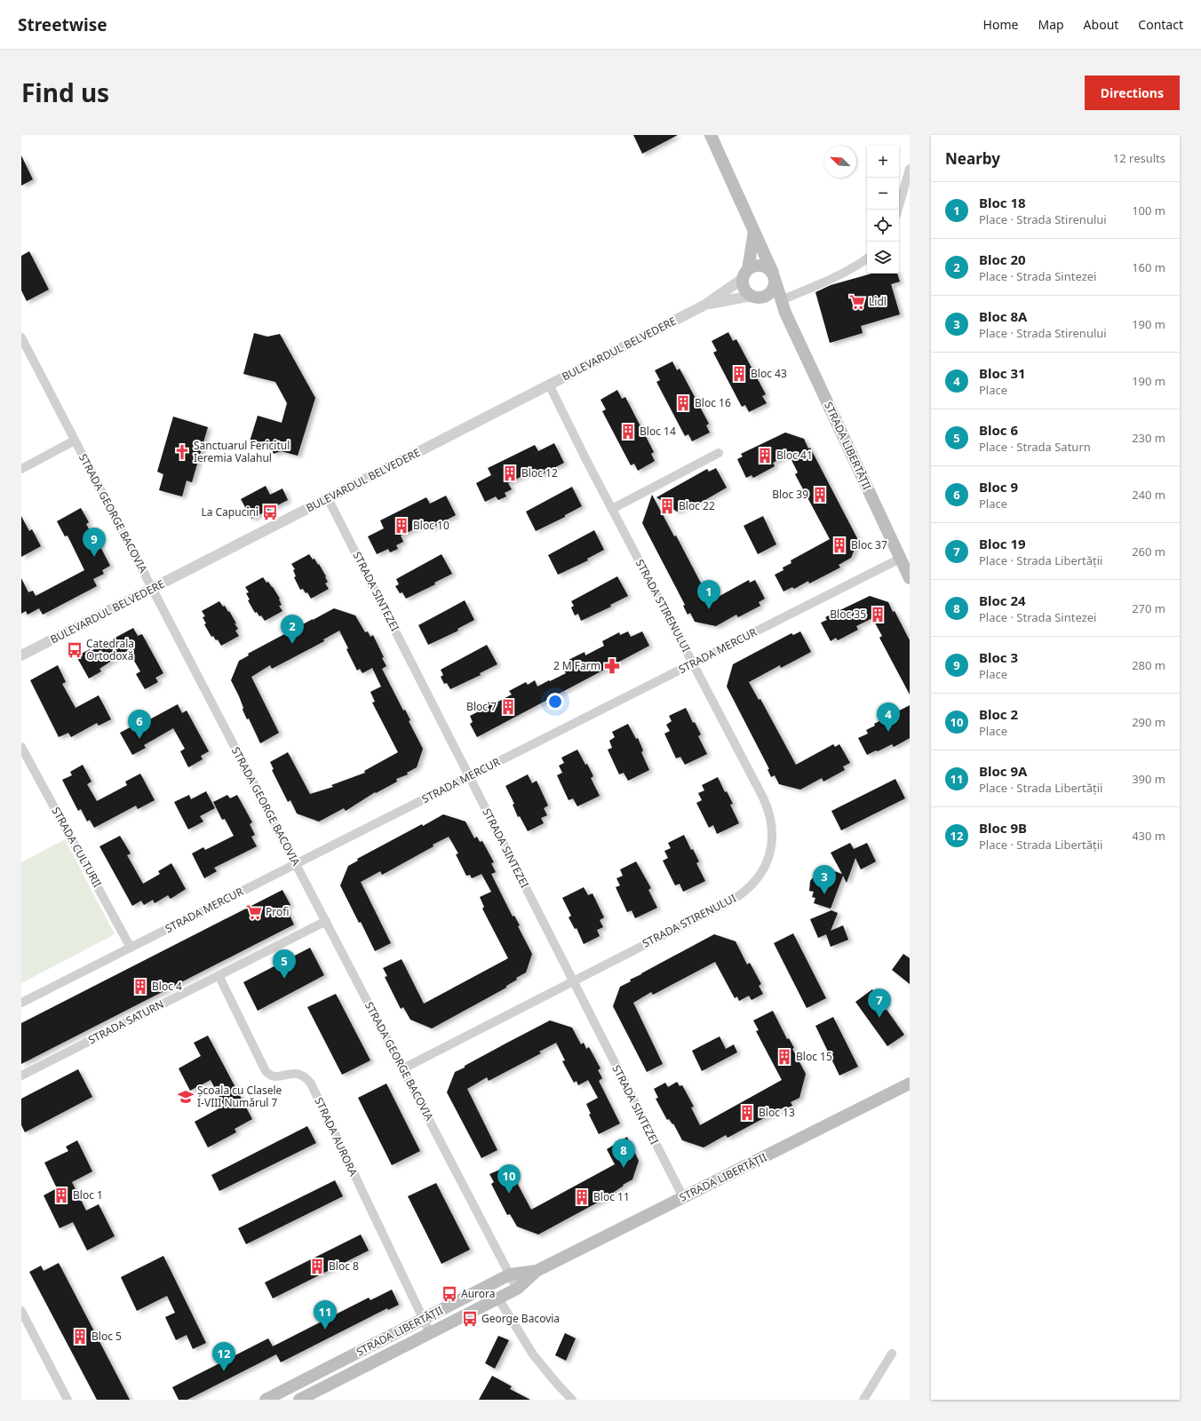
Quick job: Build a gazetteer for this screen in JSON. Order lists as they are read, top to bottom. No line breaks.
{"streets":{"main road":["STRADA LIBERTĂȚII"],"street":["BULEVARDUL BELVEDERE","STRADA GEORGE BACOVIA","STRADA SINTEZEI","STRADA STIRENULUI","STRADA MERCUR","STRADA CULTURII","STRADA SATURN","STRADA AURORA"]},"crossings":[["BULEVARDUL BELVEDERE","STRADA LIBERTĂȚII"],["BULEVARDUL BELVEDERE","STRADA GEORGE BACOVIA"],["BULEVARDUL BELVEDERE","STRADA SINTEZEI"],["BULEVARDUL BELVEDERE","STRADA STIRENULUI"],["STRADA LIBERTĂȚII","STRADA GEORGE BACOVIA"],["STRADA LIBERTĂȚII","STRADA SINTEZEI"],["STRADA LIBERTĂȚII","STRADA MERCUR"],["STRADA LIBERTĂȚII","STRADA AURORA"],["STRADA GEORGE BACOVIA","STRADA STIRENULUI"],["STRADA GEORGE BACOVIA","STRADA MERCUR"],["STRADA GEORGE BACOVIA","STRADA SATURN"],["STRADA SINTEZEI","STRADA STIRENULUI"],["STRADA SINTEZEI","STRADA MERCUR"],["STRADA STIRENULUI","STRADA MERCUR"],["STRADA MERCUR","STRADA CULTURII"],["STRADA SATURN","STRADA AURORA"]],"places":{"supermarket":["Lidl","Profi"],"building":["Bloc 43","Bloc 16","Bloc 14","Bloc 41","Bloc 12","Bloc 39","Bloc 22","Bloc 10","Bloc 37","Bloc 35","Bloc 7","Bloc 4","Bloc 15","Bloc 13","Bloc 1","Bloc 11","Bloc 8","Bloc 5"],"church":["Sanctuarul Fericitul Ieremia Valahul"],"bus stop":["La Capucini","Catedrala Ortodoxă","Aurora","George Bacovia"],"pharmacy":["2 M Farm"],"school or university":["Școala cu Clasele I-VIII Numărul 7"]},"north":"top left","page":{"header":"Streetwise","nav":["Home","Map","About","Contact"],"title":"Find us","buttons":"Directions","heading":["Nearby","12 results"],"map_buttons":["+","−"],"list":[{"mark":"1","name":"Bloc 18","note":"Place · Strada Stirenului","value":"100 m"},{"mark":"2","name":"Bloc 20","note":"Place · Strada Sintezei","value":"160 m"},{"mark":"3","name":"Bloc 8A","note":"Place · Strada Stirenului","value":"190 m"},{"mark":"4","name":"Bloc 31","note":"Place","value":"190 m"},{"mark":"5","name":"Bloc 6","note":"Place · Strada Saturn","value":"230 m"},{"mark":"6","name":"Bloc 9","note":"Place","value":"240 m"},{"mark":"7","name":"Bloc 19","note":"Place · Strada Libertății","value":"260 m"},{"mark":"8","name":"Bloc 24","note":"Place · Strada Sintezei","value":"270 m"},{"mark":"9","name":"Bloc 3","note":"Place","value":"280 m"},{"mark":"10","name":"Bloc 2","note":"Place","value":"290 m"},{"mark":"11","name":"Bloc 9A","note":"Place · Strada Libertății","value":"390 m"},{"mark":"12","name":"Bloc 9B","note":"Place · Strada Libertății","value":"430 m"}],"pins":["9","1","2","4","6","3","5","7","8","10","11","12"]}}
